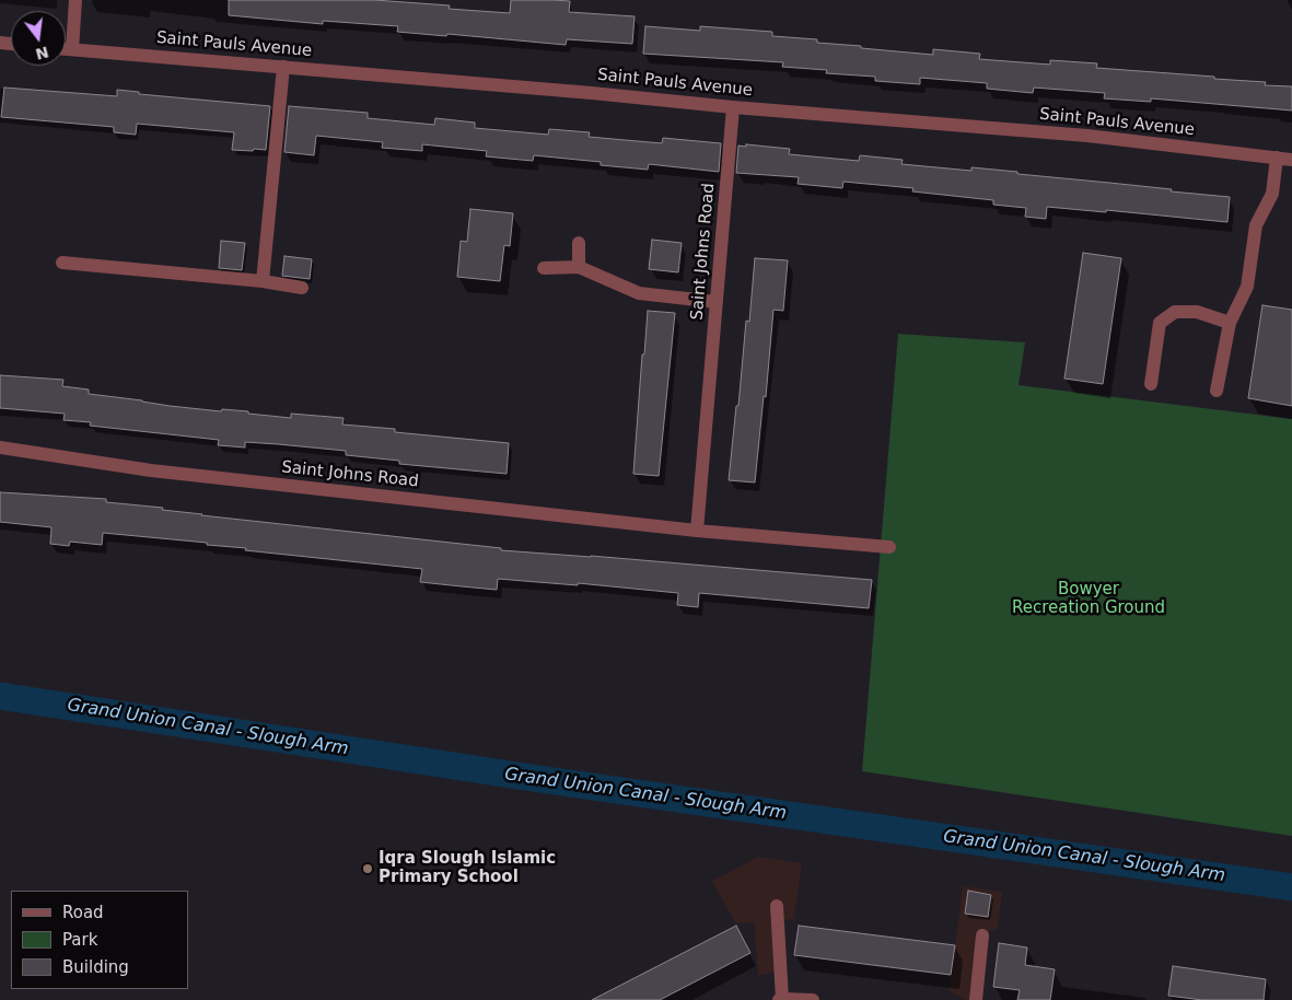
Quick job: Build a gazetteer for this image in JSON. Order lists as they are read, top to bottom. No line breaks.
{"streets":{"street":["Saint Pauls Avenue","Saint Johns Road"]},"crossings":[["Saint Pauls Avenue","Saint Johns Road"]],"water":["Grand Union Canal - Slough Arm"],"parks":["Bowyer Recreation Ground"],"places":["Iqra Slough Islamic Primary School"],"legend":["Road","Park","Building"],"north":"bottom"}
